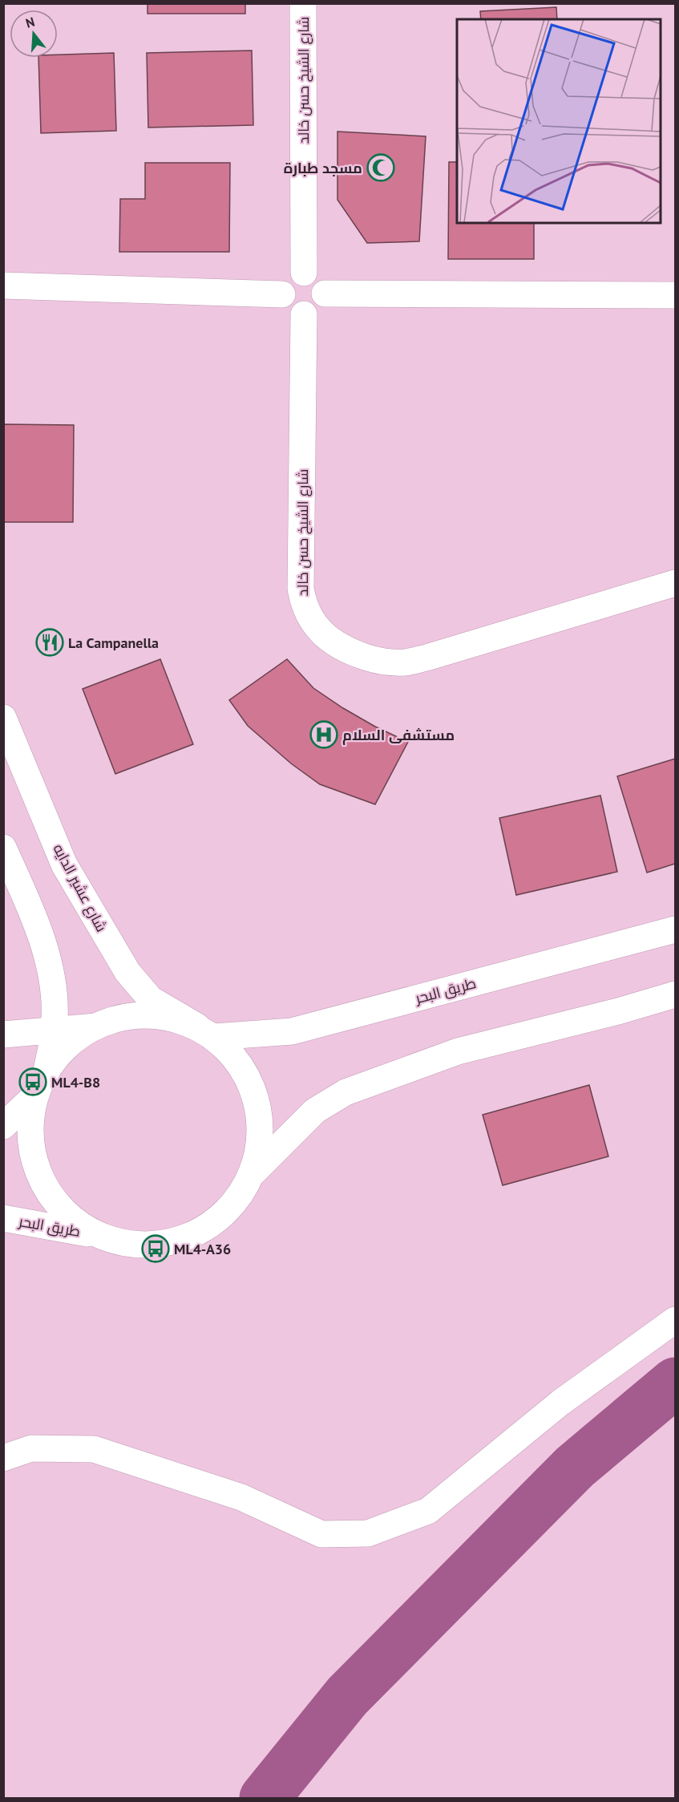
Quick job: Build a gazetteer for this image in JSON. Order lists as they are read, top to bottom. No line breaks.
{"streets":{"main road":["شارع الشيخ حسن خالد","شارع عشير الدايه","طريق البحر"]},"crossings":[["شارع عشير الدايه","طريق البحر"]],"places":{"mosque":["مسجد طبارة"],"restaurant":["La Campanella"],"hospital":["مستشفى السلام"],"bus stop":["ML4-B8","ML4-A36"]},"north":"top"}
